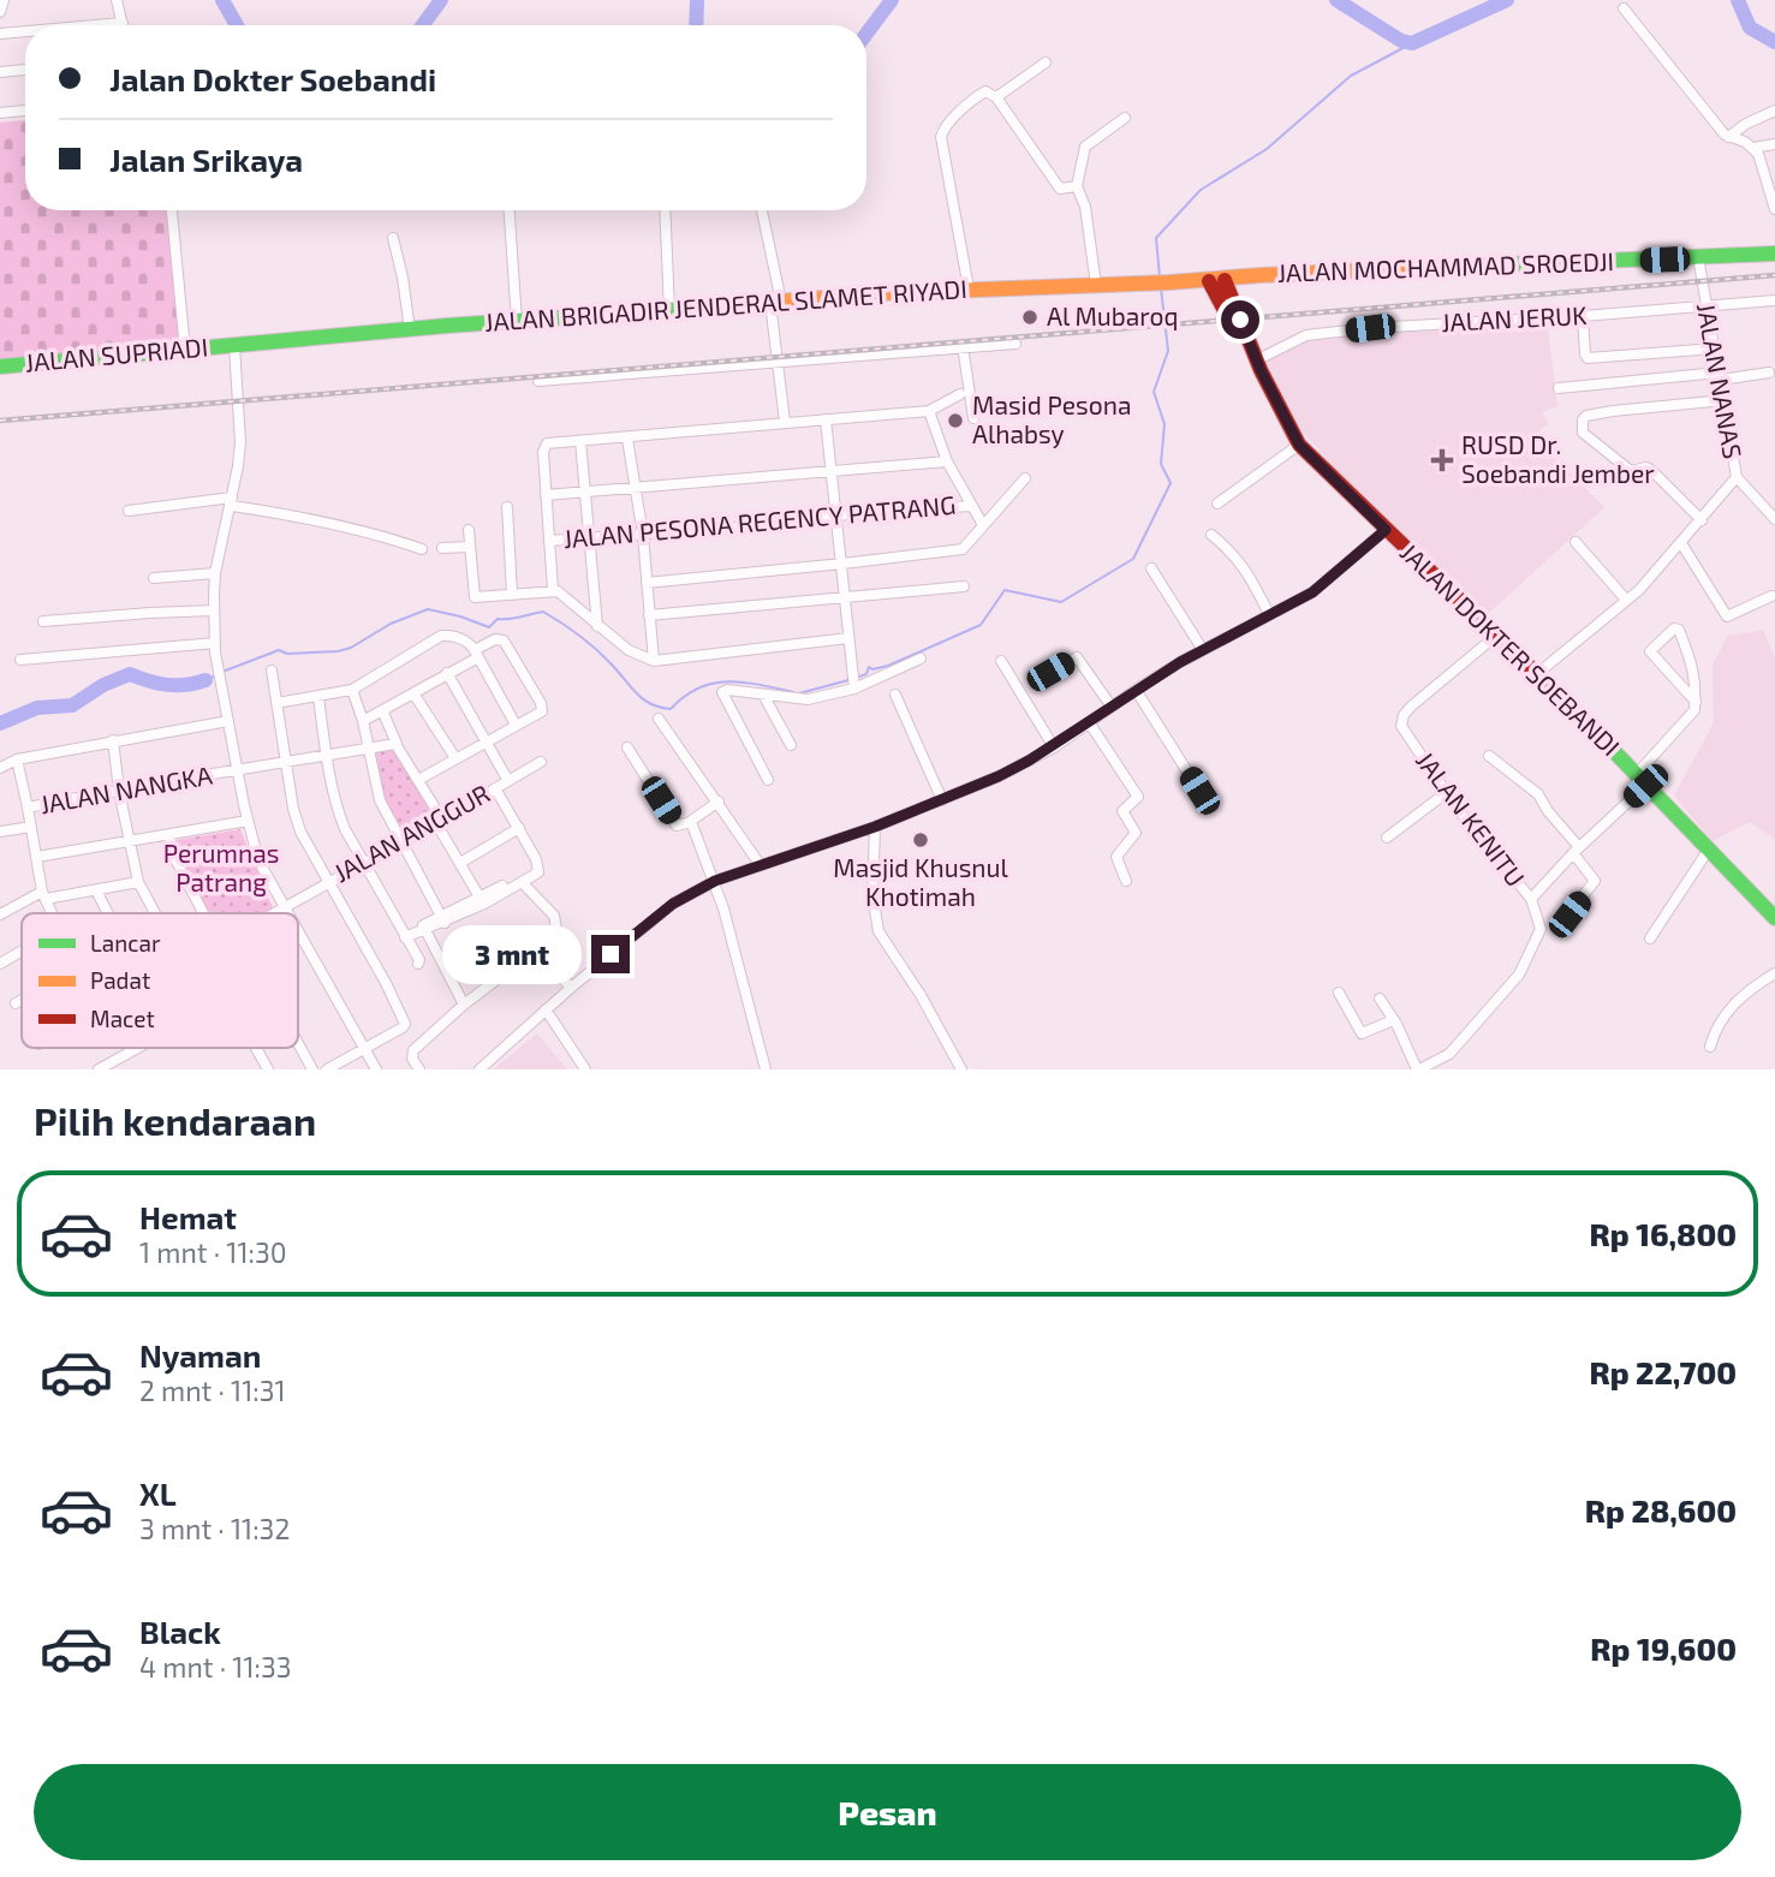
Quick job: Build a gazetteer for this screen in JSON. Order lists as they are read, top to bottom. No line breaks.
{"streets":{"main road":["JALAN MOCHAMMAD SROEDJI","JALAN BRIGADIR JENDERAL SLAMET RIYADI","JALAN SUPRIADI","JALAN DOKTER SOEBANDI"],"street":["JALAN JERUK","JALAN NANAS","JALAN PESONA REGENCY PATRANG","JALAN NANGKA","JALAN KENITU","JALAN ANGGUR"]},"crossings":[["JALAN MOCHAMMAD SROEDJI","JALAN BRIGADIR JENDERAL SLAMET RIYADI"],["JALAN MOCHAMMAD SROEDJI","JALAN NANAS"],["JALAN MOCHAMMAD SROEDJI","JALAN DOKTER SOEBANDI"],["JALAN BRIGADIR JENDERAL SLAMET RIYADI","JALAN SUPRIADI"],["JALAN BRIGADIR JENDERAL SLAMET RIYADI","JALAN DOKTER SOEBANDI"],["JALAN JERUK","JALAN NANAS"],["JALAN JERUK","JALAN DOKTER SOEBANDI"],["JALAN NANAS","JALAN DOKTER SOEBANDI"],["JALAN DOKTER SOEBANDI","JALAN KENITU"]],"parks":["Perumnas Patrang"],"places":{"other":["Al Mubaroq","Masid Pesona Alhabsy","Masjid Khusnul Khotimah"],"health":["RUSD Dr. Soebandi Jember"]},"legend":["Lancar","Padat","Macet"],"page":{"banner":["Jalan Dokter Soebandi","Jalan Srikaya"],"bubble":"3 mnt","heading":"Pilih kendaraan","list":[{"name":"Hemat","note":"1 mnt · 11:30","value":"Rp 16,800"},{"name":"Nyaman","note":"2 mnt · 11:31","value":"Rp 22,700"},{"name":"XL","note":"3 mnt · 11:32","value":"Rp 28,600"},{"name":"Black","note":"4 mnt · 11:33","value":"Rp 19,600"}],"buttons":"Pesan"}}
